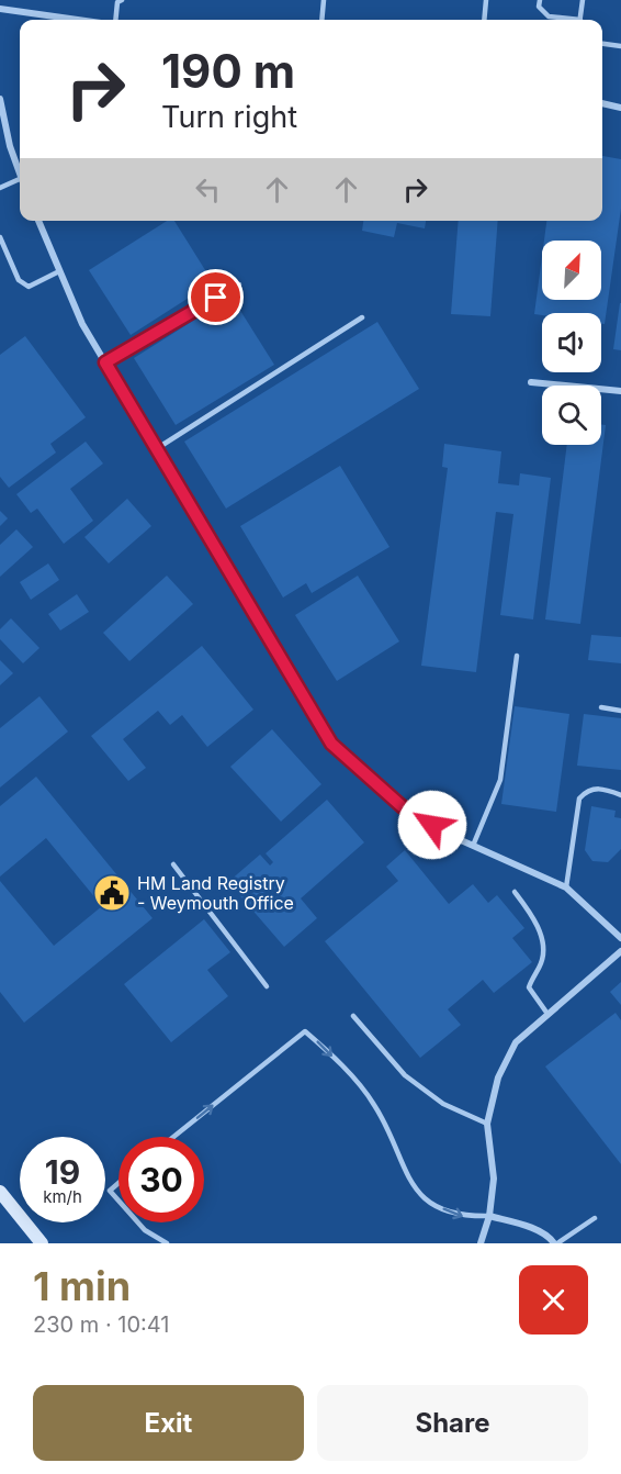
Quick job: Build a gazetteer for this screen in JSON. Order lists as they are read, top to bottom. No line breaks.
{"places":{"public building":["HM Land Registry - Weymouth Office"]},"north":"top right","page":{"turn":["190 m","Turn right"],"speed":"19 km/h","limit":"30","heading":["1 min","230 m · 10:41"],"buttons":["Exit","Share"]}}
